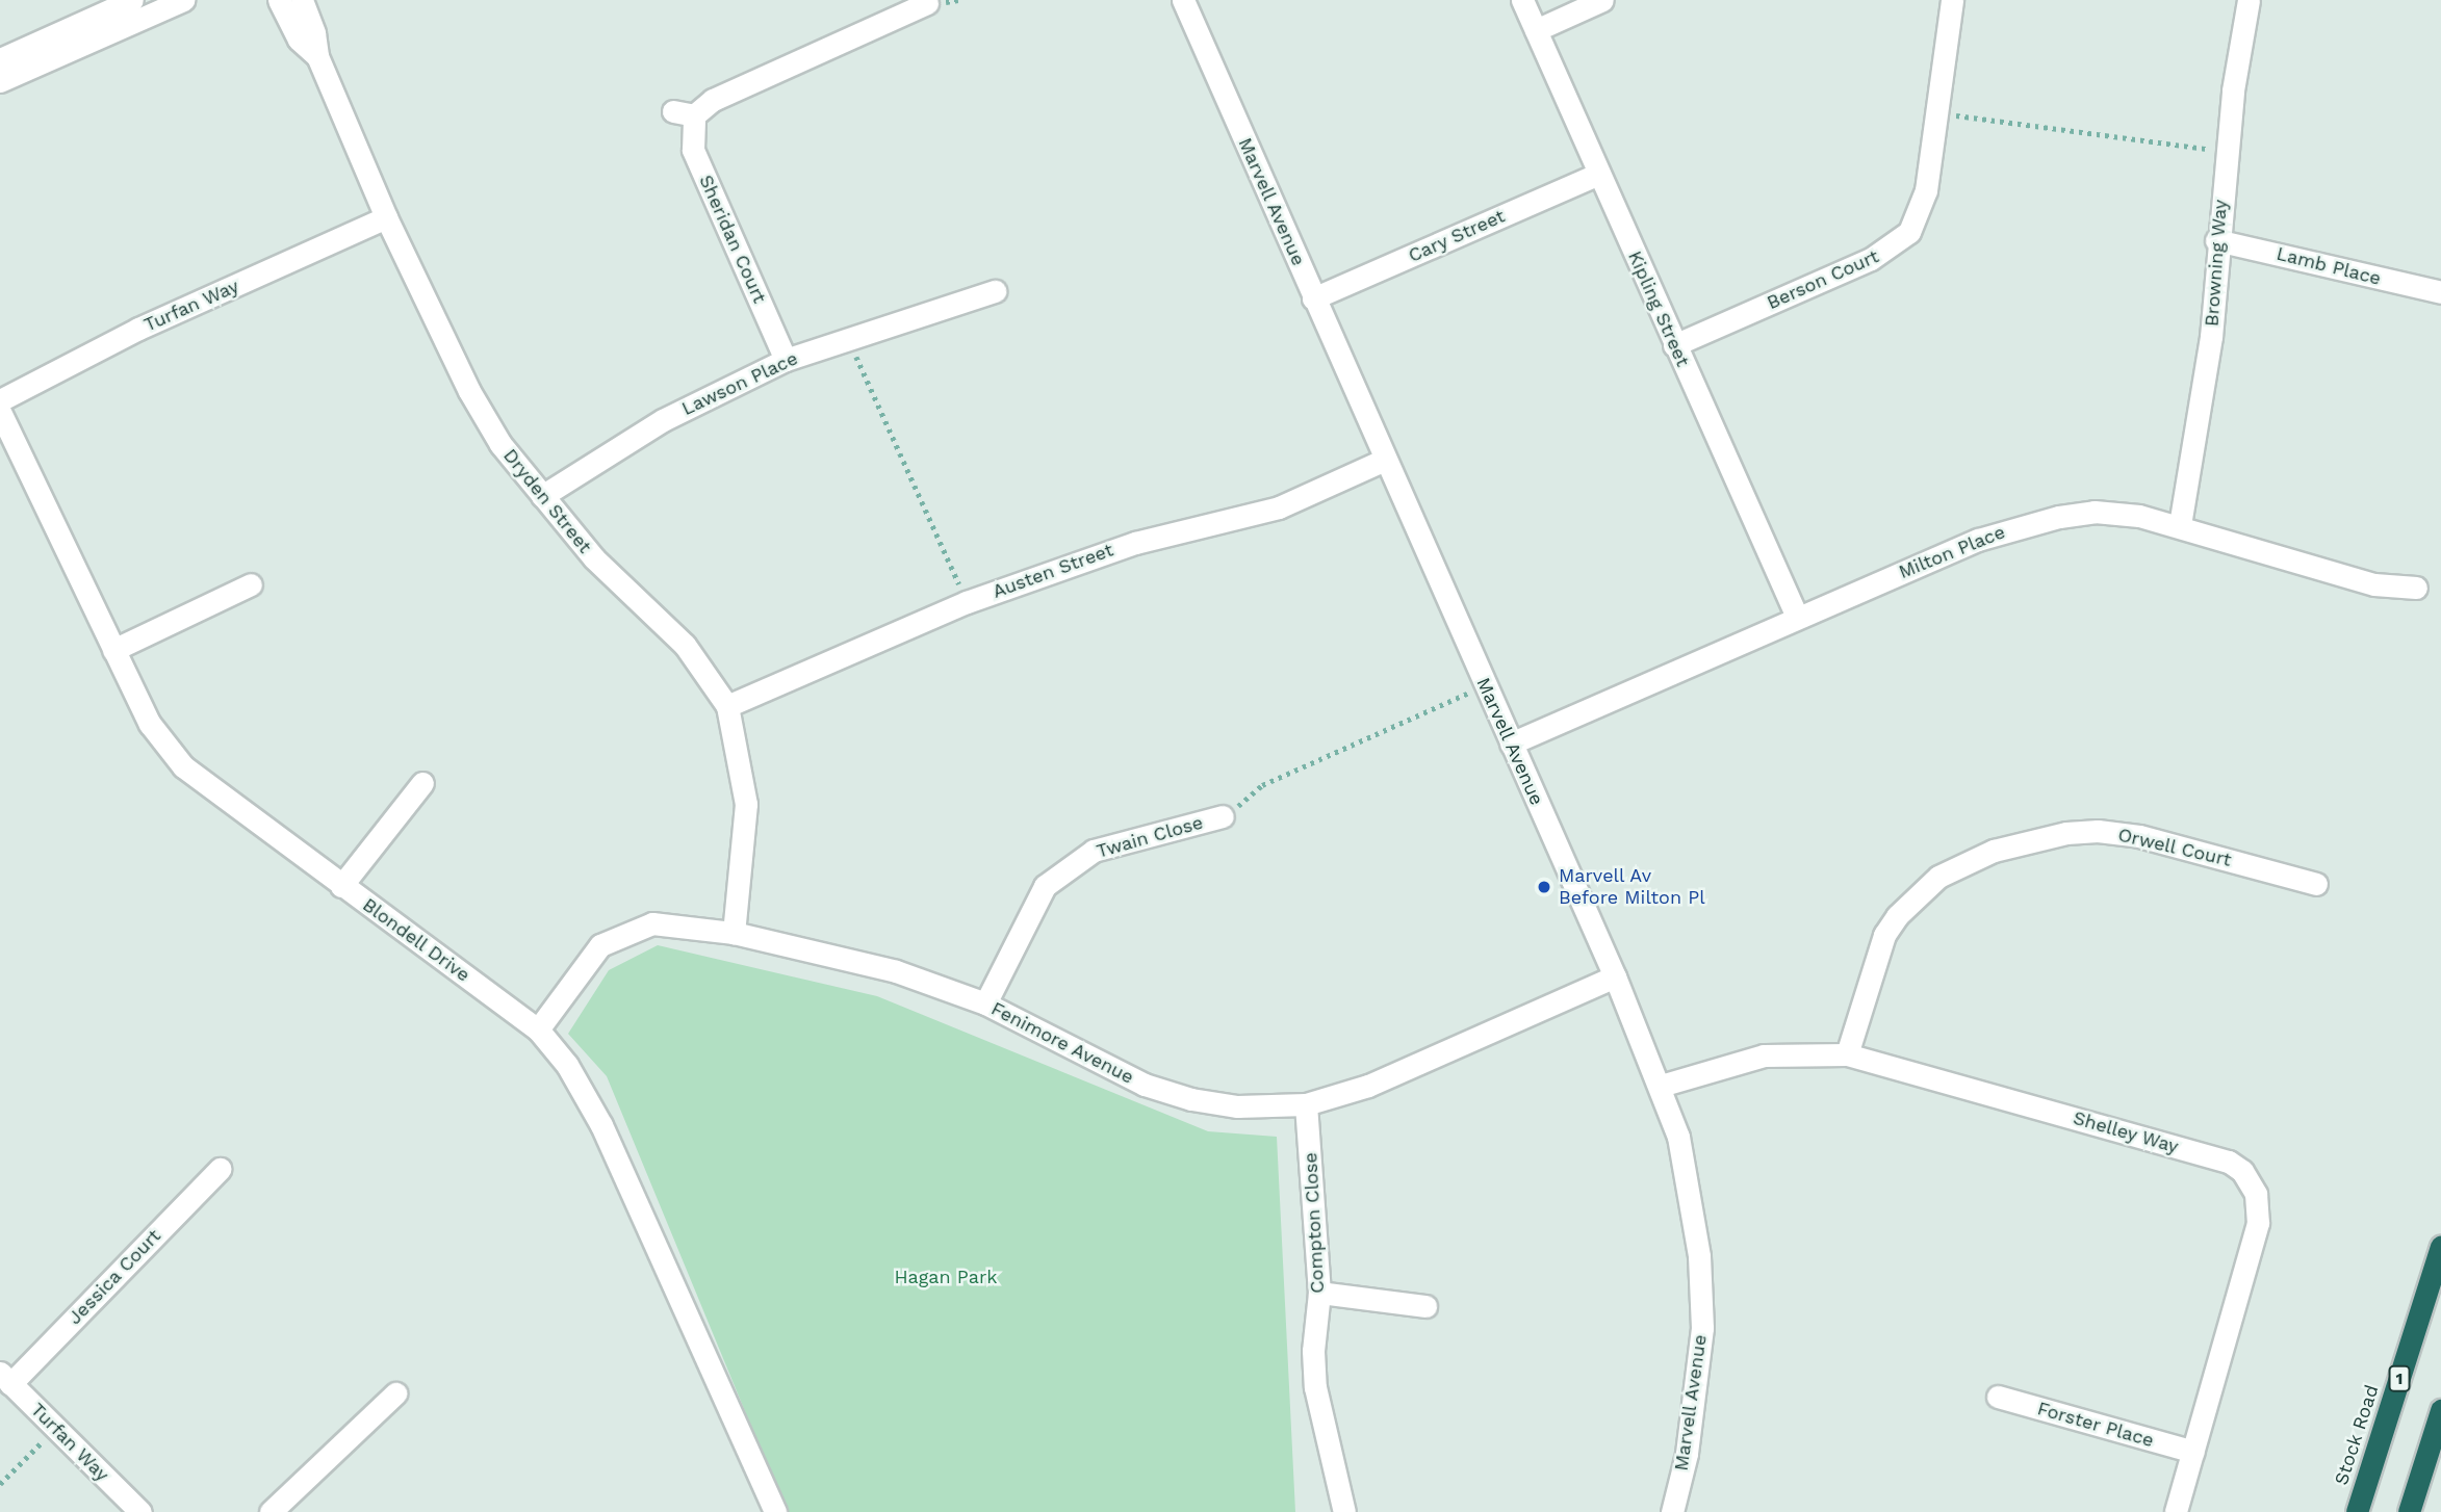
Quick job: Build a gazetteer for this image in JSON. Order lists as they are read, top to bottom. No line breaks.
{"streets":{"highway":["1","Stock Road"],"street":["Marvell Avenue","Cary Street","Sheridan Court","Browning Way","Lamb Place","Berson Court","Turfan Way","Kipling Street","Lawson Place","Dryden Street","Milton Place","Austen Street","Twain Close","Orwell Court","Blondell Drive","Fenimore Avenue","Shelley Way","Compton Close","Jessica Court","Forster Place"]},"crossings":[["Marvell Avenue","Cary Street"],["Marvell Avenue","Milton Place"],["Marvell Avenue","Austen Street"],["Marvell Avenue","Fenimore Avenue"],["Marvell Avenue","Shelley Way"],["Cary Street","Kipling Street"],["Sheridan Court","Lawson Place"],["Browning Way","Lamb Place"],["Browning Way","Milton Place"],["Berson Court","Kipling Street"],["Turfan Way","Dryden Street"],["Turfan Way","Jessica Court"],["Kipling Street","Milton Place"],["Lawson Place","Dryden Street"],["Dryden Street","Austen Street"],["Dryden Street","Fenimore Avenue"],["Twain Close","Fenimore Avenue"],["Orwell Court","Shelley Way"],["Blondell Drive","Fenimore Avenue"],["Fenimore Avenue","Compton Close"],["Shelley Way","Forster Place"]],"parks":["Hagan Park"],"places":["Marvell Av Before Milton Pl"]}
